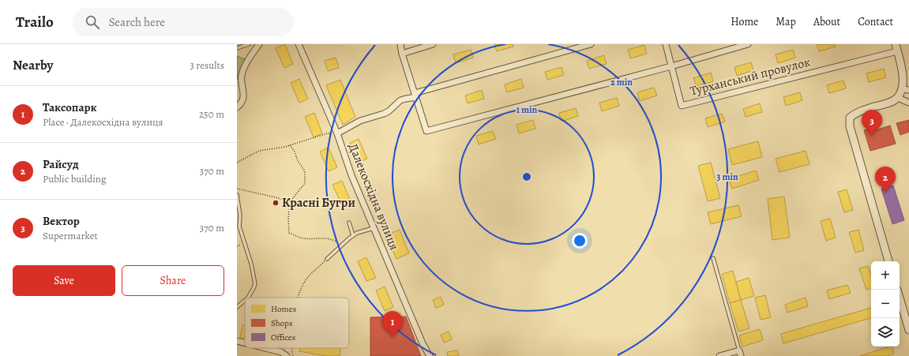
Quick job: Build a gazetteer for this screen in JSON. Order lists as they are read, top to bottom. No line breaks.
{"streets":{"street":["Турханський провулок","Далекосхідна вулиця"]},"places":["Красні Бугри"],"legend":["Homes","Shops","Offices"],"page":{"header":"Trailo","search":"Search here","nav":["Home","Map","About","Contact"],"heading":["Nearby","3 results"],"list":[{"mark":"1","name":"Таксопарк","note":"Place · Далекосхідна вулиця","value":"250 m"},{"mark":"2","name":"Райсуд","note":"Public building","value":"370 m"},{"mark":"3","name":"Вектор","note":"Supermarket","value":"370 m"}],"pins":["3","2","1"],"buttons":["Save","Share"],"map_buttons":["+","−"]},"rings":["2 min","1 min","3 min"]}
